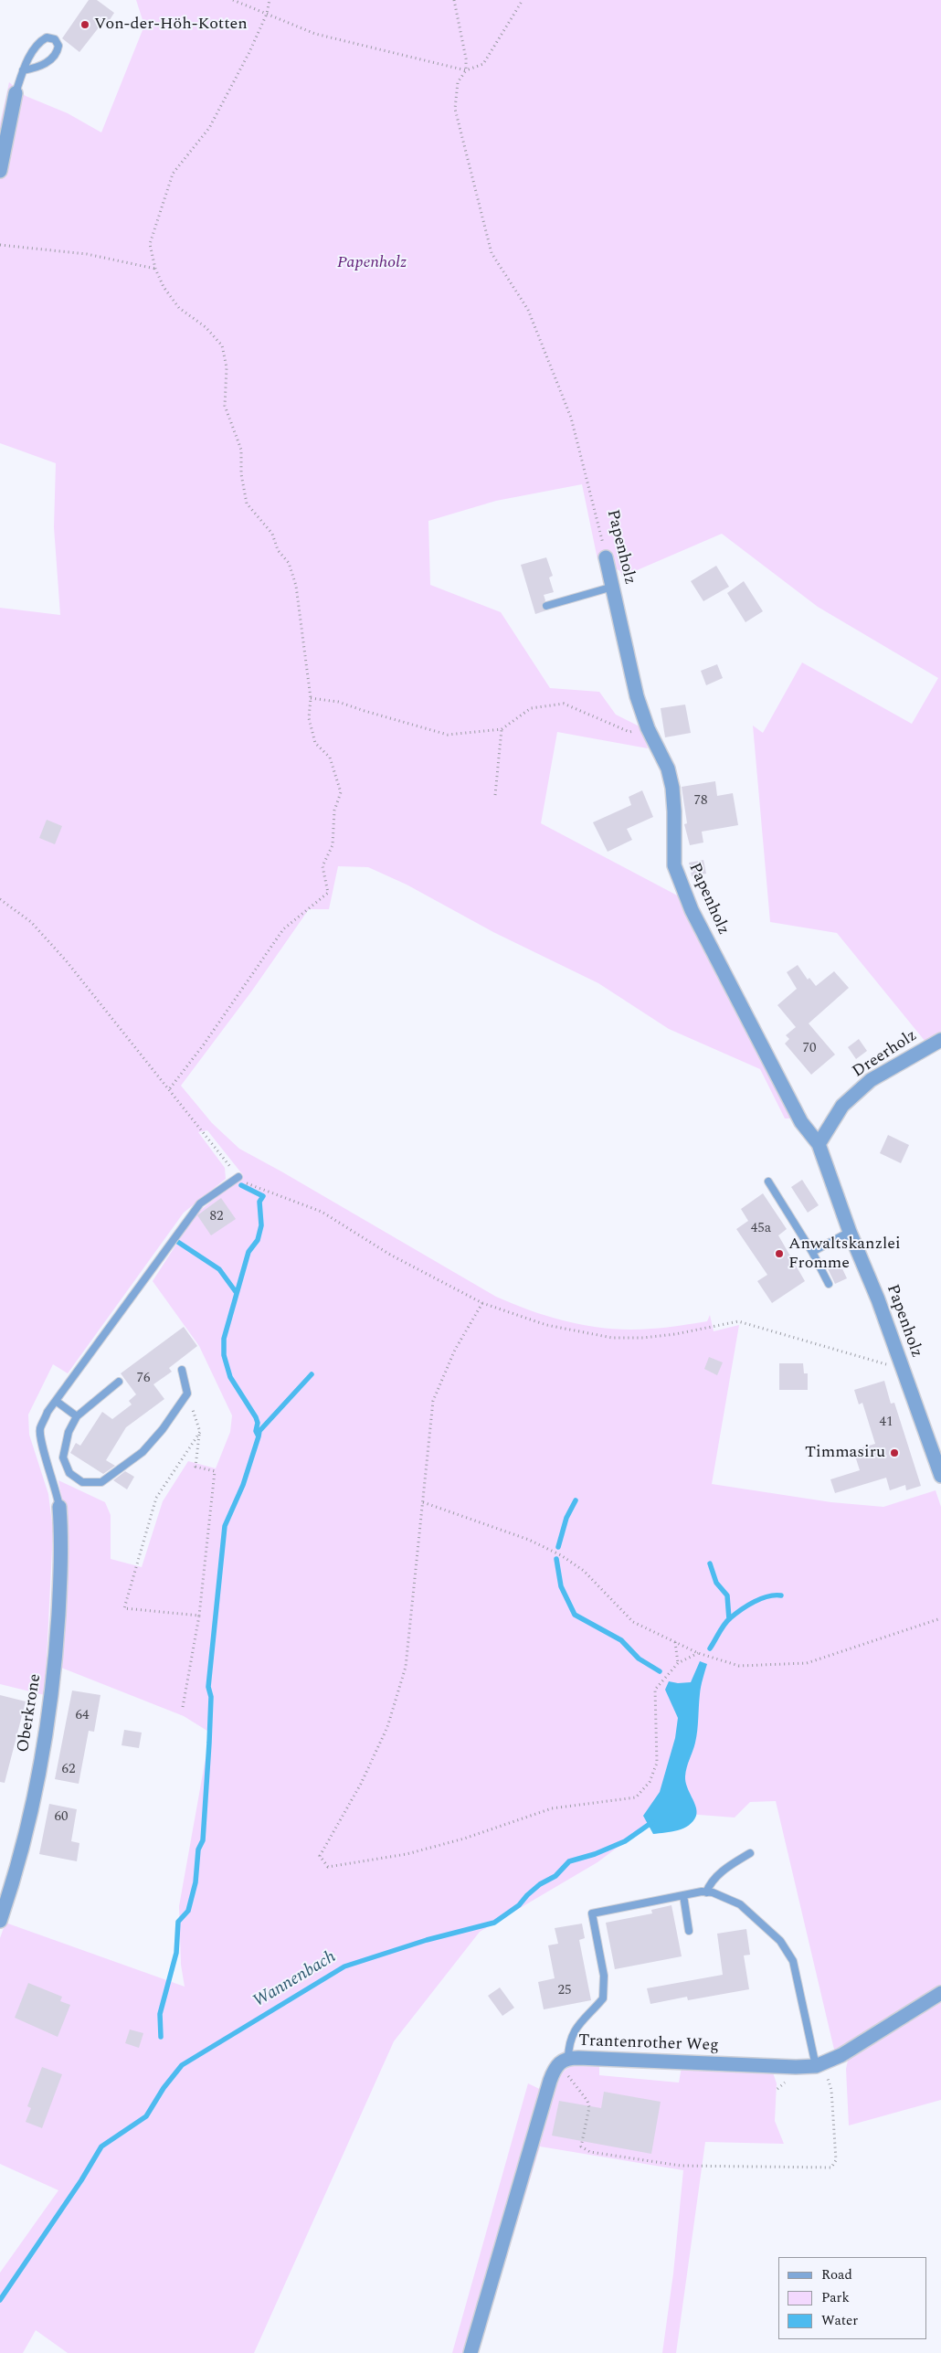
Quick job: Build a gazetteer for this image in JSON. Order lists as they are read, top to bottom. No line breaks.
{"streets":{"street":["Papenholz","Dreerholz","Oberkrone","Trantenrother Weg"]},"crossings":[["Papenholz","Dreerholz"]],"water":["Wannenbach"],"parks":["Papenholz"],"places":["Von-der-Höh-Kotten","Anwaltskanzlei Fromme","Timmasiru"],"house_numbers":["78","70","82","45a","76","41","64","62","60","25"],"legend":["Road","Park","Water"]}
